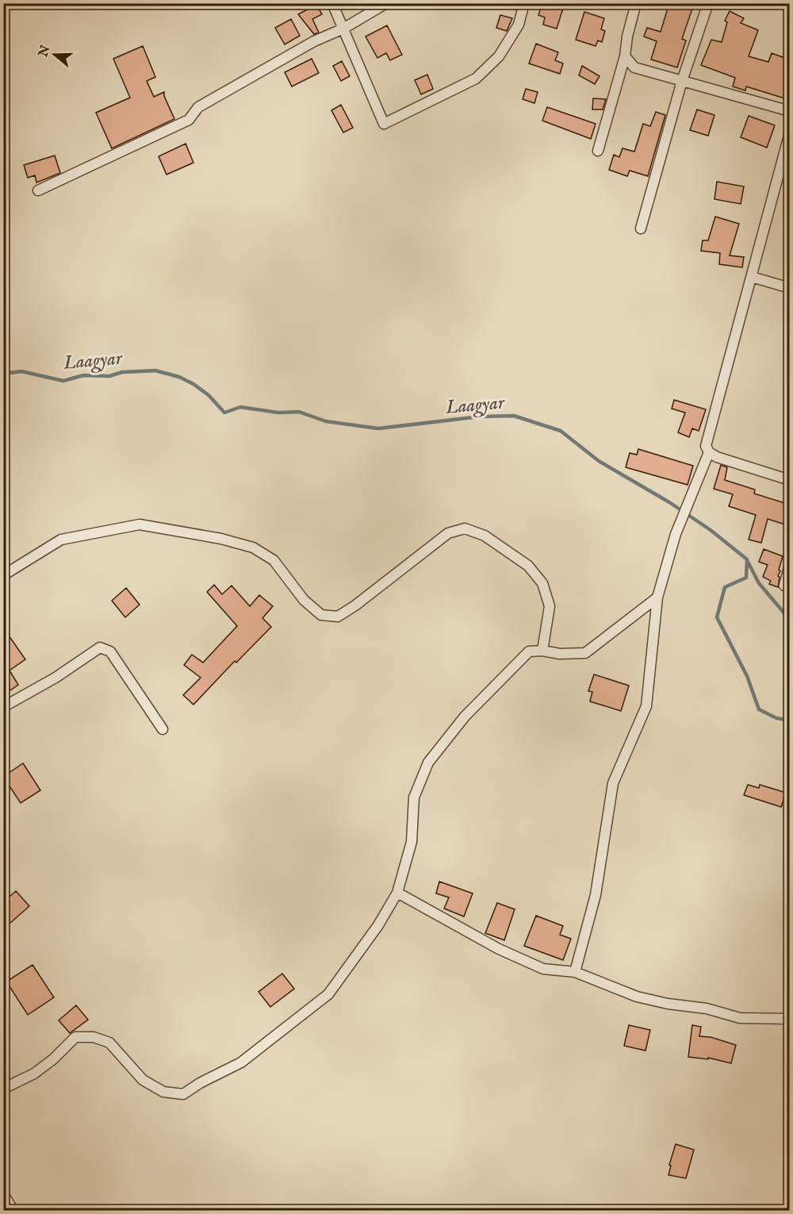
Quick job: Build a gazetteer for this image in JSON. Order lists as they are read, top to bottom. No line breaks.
{"water":["Laagyar"],"north":"left"}
